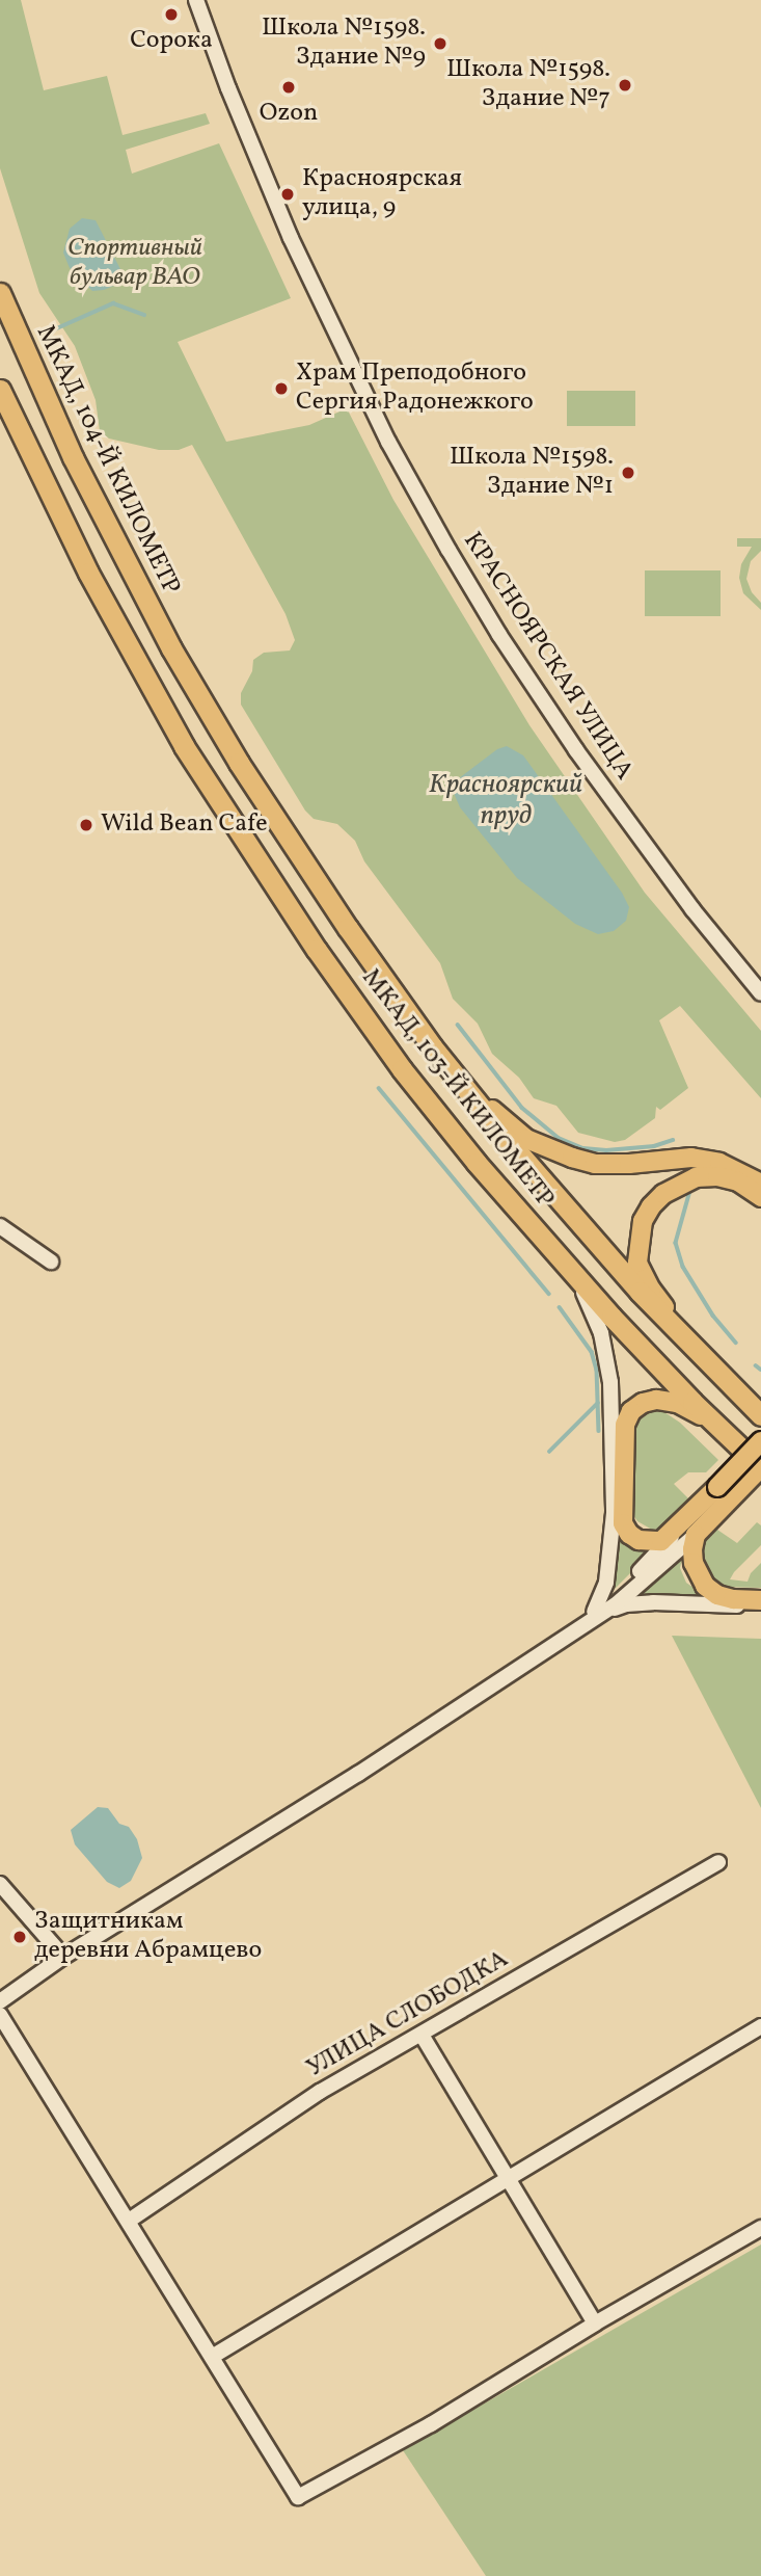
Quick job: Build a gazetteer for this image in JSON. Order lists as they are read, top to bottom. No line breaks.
{"streets":{"highway":["МКАД, 104-Й КИЛОМЕТР","МКАД, 103-Й КИЛОМЕТР"],"street":["КРАСНОЯРСКАЯ УЛИЦА","УЛИЦА СЛОБОДКА"]},"crossings":[["МКАД, 104-Й КИЛОМЕТР","МКАД, 103-Й КИЛОМЕТР"]],"water":["Красноярский пруд"],"parks":["Спортивный бульвар ВАО"],"places":["Сорока","Школа №1598. Здание №9","Школа №1598. Здание №7","Ozon","Красноярская улица, 9","Храм Преподобного Сергия Радонежкого","Школа №1598. Здание №1","Wild Bean Cafe","Защитникам деревни Абрамцево"]}
